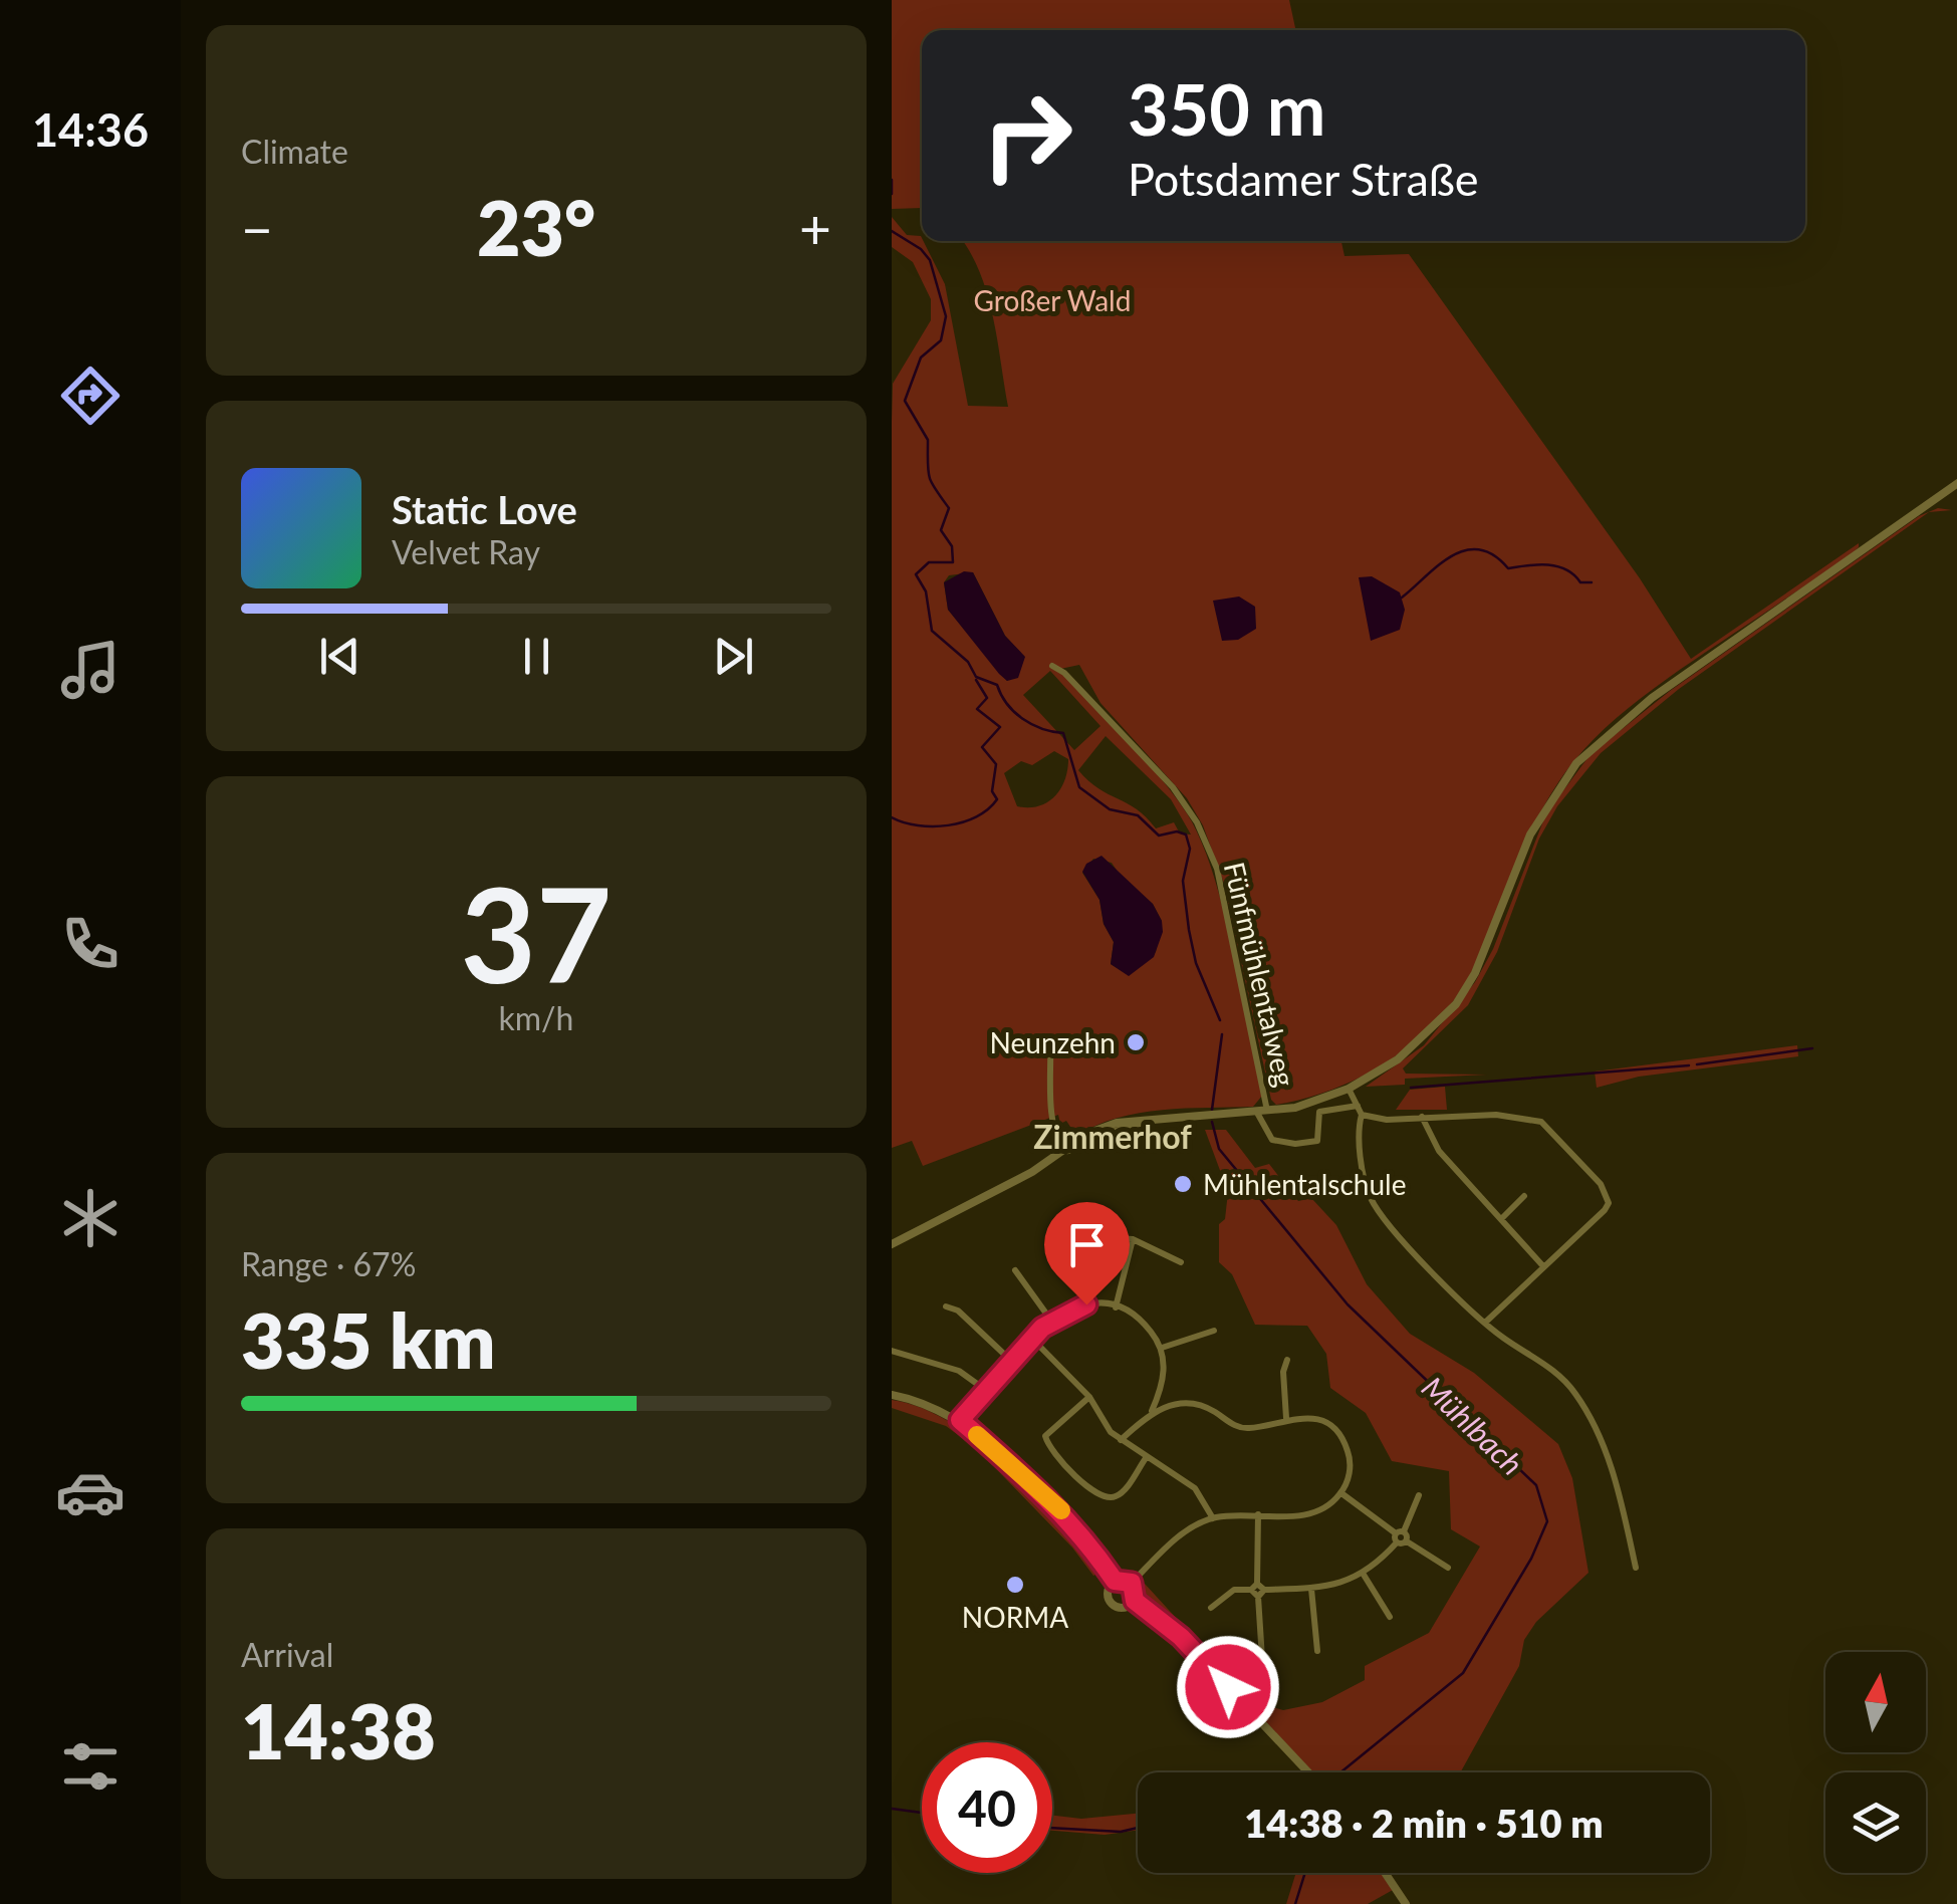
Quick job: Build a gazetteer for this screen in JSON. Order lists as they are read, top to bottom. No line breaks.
{"streets":{"street":["Fünfmühlentalweg"]},"districts":["Zimmerhof"],"water":["Mühlbach"],"parks":["Großer Wald"],"places":["Neunzehn","Mühlentalschule","NORMA"],"north":"top","page":{"tabs":"14:36","tile":["Climate",["37","km/h"],["Range · 67%","335 km"],["Arrival","14:38"]],"turn":["350 m","Potsdamer Straße"],"heat":["−","23°","+"],"song":["Static Love","Velvet Ray"],"limit":"40","trip":"14:38 · 2 min · 510 m"}}
